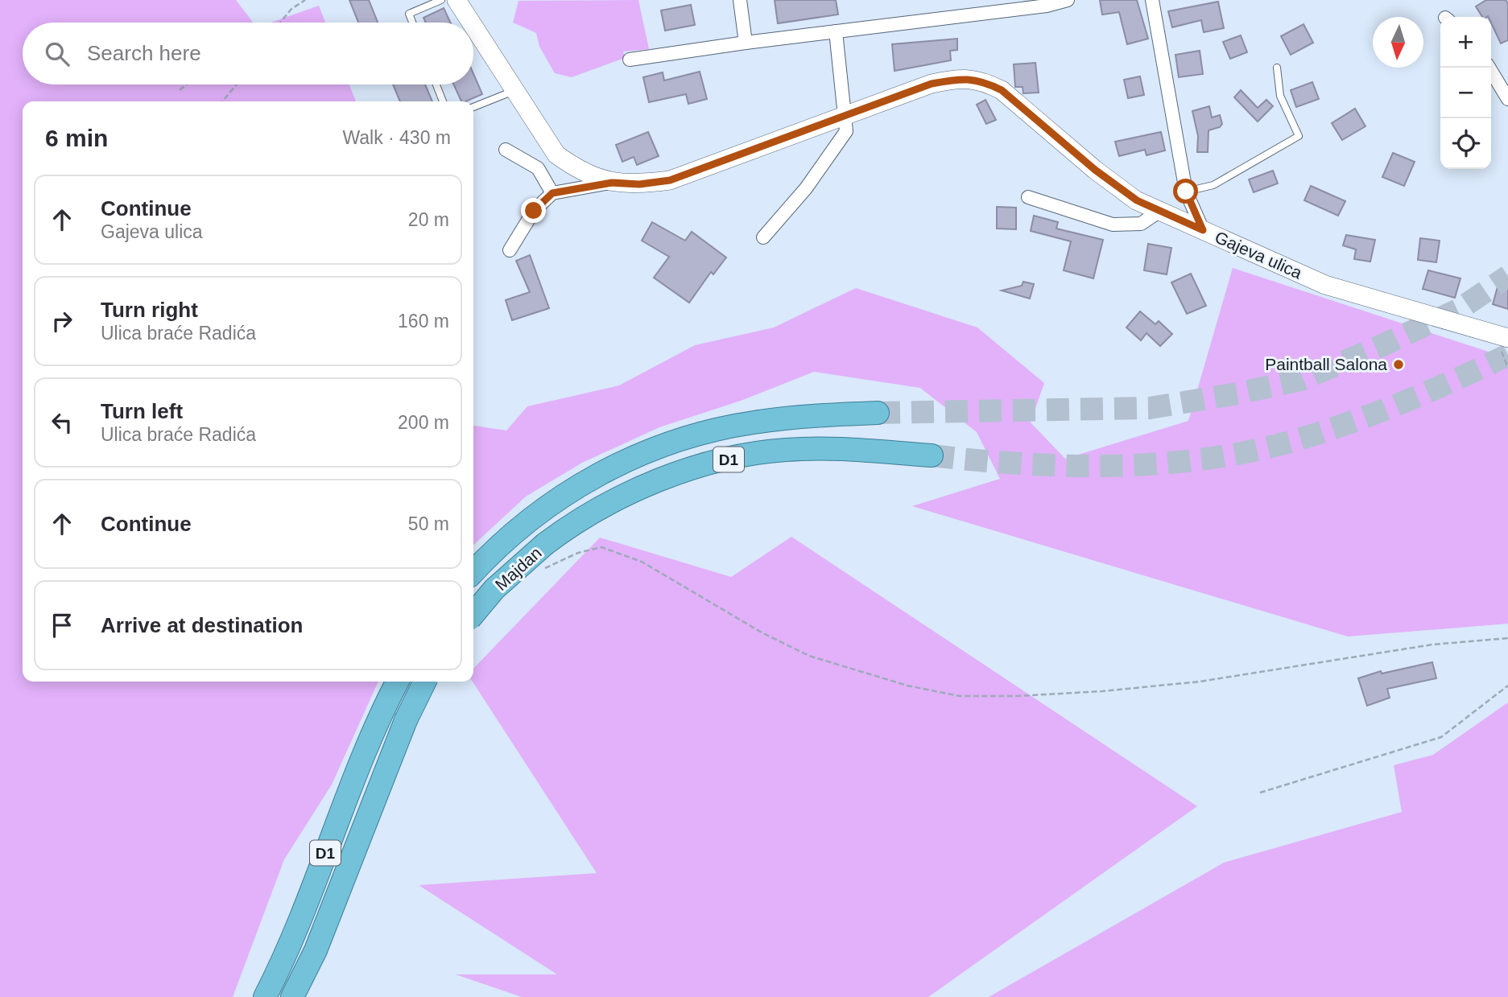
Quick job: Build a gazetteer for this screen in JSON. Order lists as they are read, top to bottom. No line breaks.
{"streets":{"highway":["D1","Majdan"],"main road":["Gajeva ulica"]},"places":["Paintball Salona"],"north":"bottom","page":{"map_buttons":["+","−"],"search":"Search here","heading":["6 min","Walk · 430 m"],"list":[["Continue","Gajeva ulica","20 m"],["Turn right","Ulica braće Radića","160 m"],["Turn left","Ulica braće Radića","200 m"],["Continue","50 m"],"Arrive at destination"]}}
